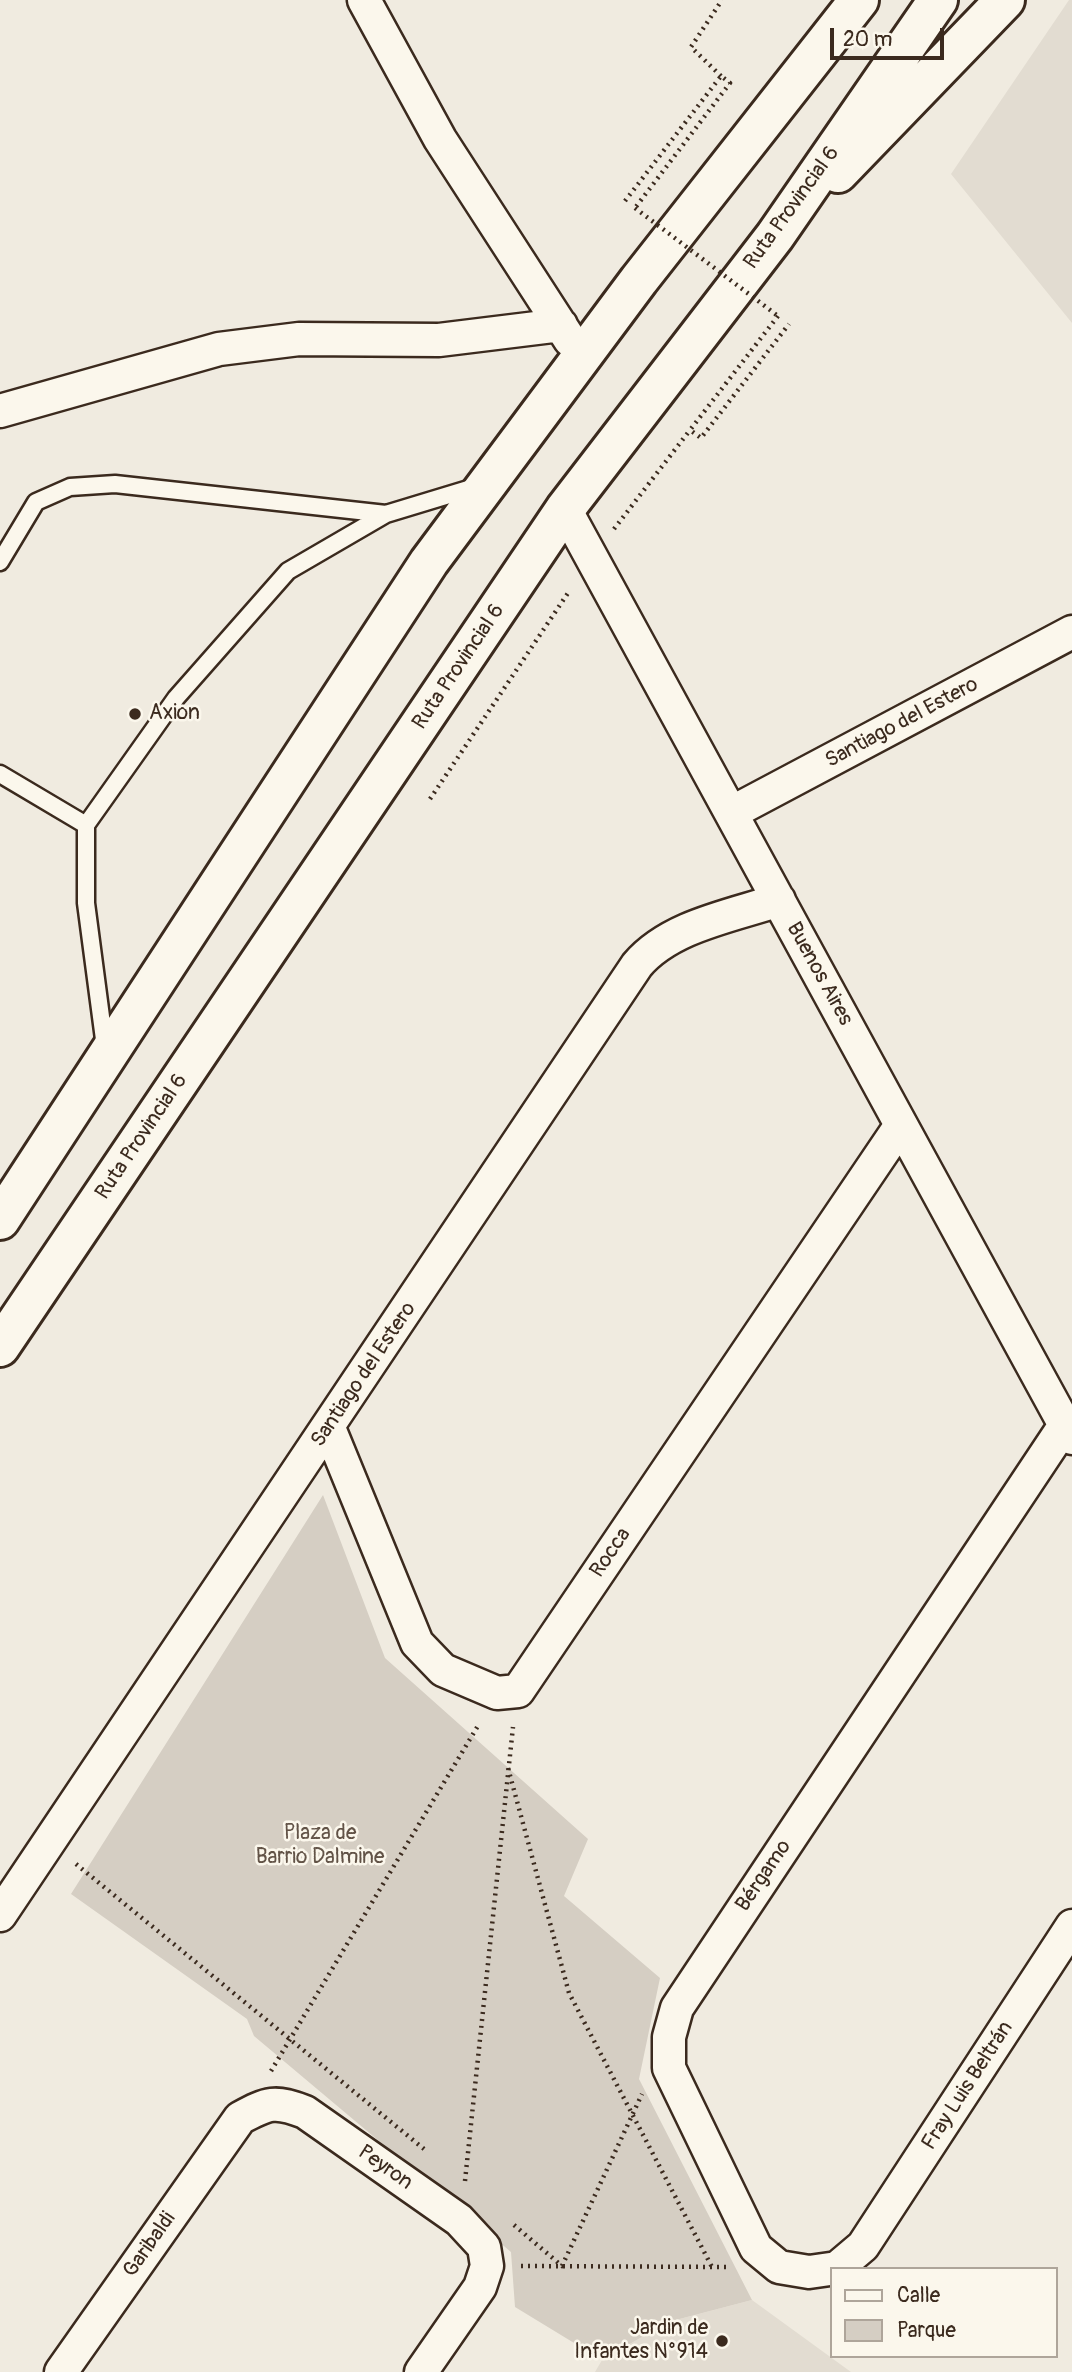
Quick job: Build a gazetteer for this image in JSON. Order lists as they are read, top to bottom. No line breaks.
{"streets":{"highway":["Ruta Provincial 6"],"street":["Santiago del Estero","Buenos Aires","Rocca","Bérgamo","Fray Luis Beltrán","Peyron","Garibaldi"]},"crossings":[["Ruta Provincial 6","Buenos Aires"],["Santiago del Estero","Buenos Aires"],["Buenos Aires","Rocca"],["Buenos Aires","Bérgamo"],["Bérgamo","Fray Luis Beltrán"],["Peyron","Garibaldi"]],"parks":["Plaza de Barrio Dalmine"],"places":["Axion","Jardin de Infantes N°914"],"legend":["Calle","Parque"],"scale_bar":"20 m"}
